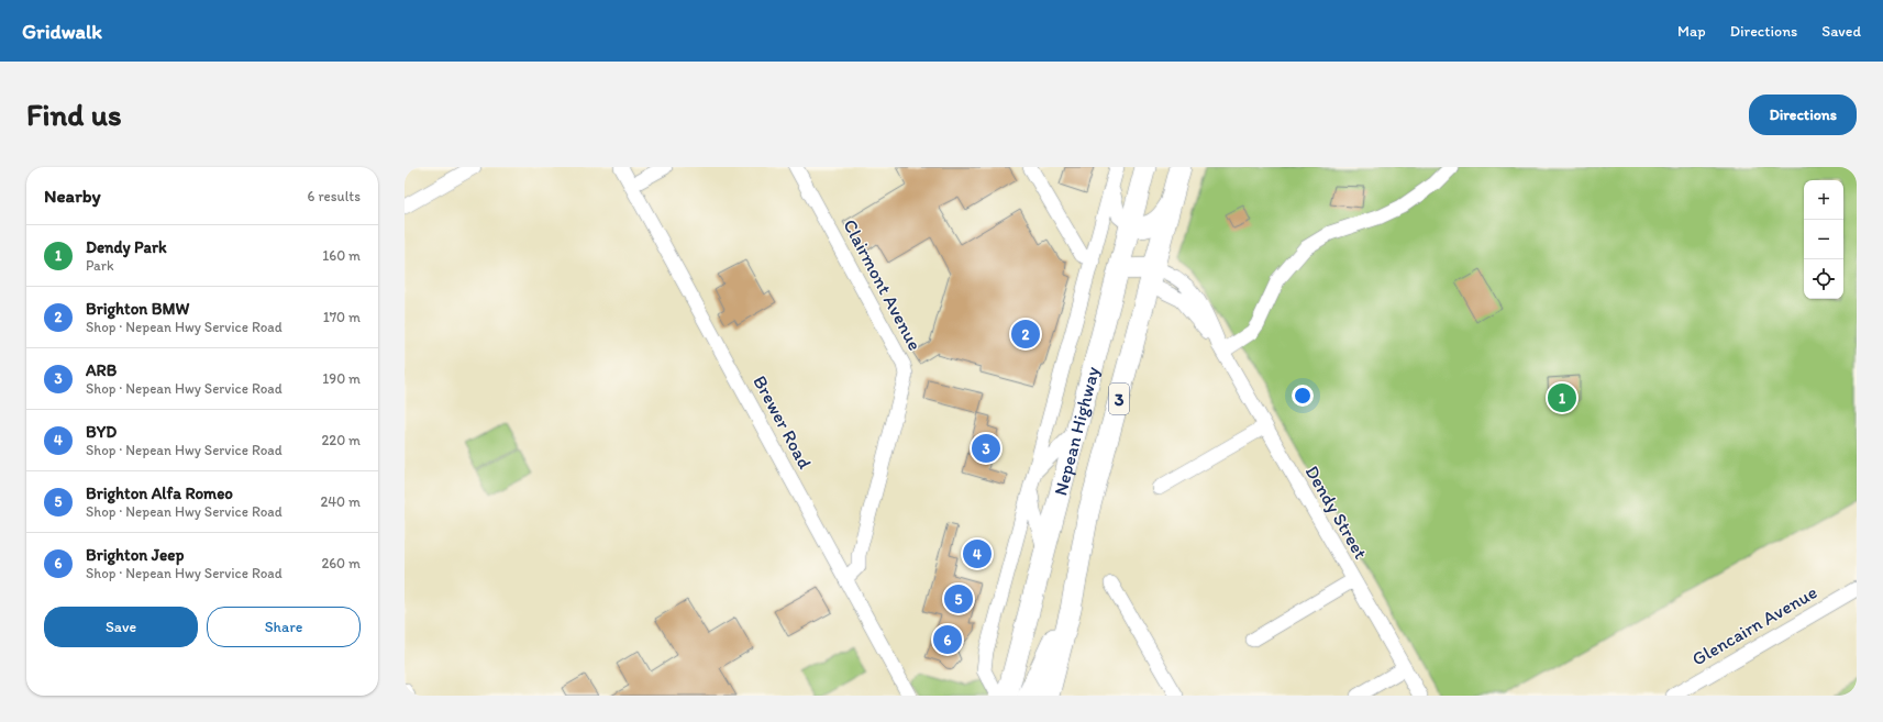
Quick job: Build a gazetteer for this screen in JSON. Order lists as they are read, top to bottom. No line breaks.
{"streets":{"highway":["3","Nepean Highway"],"street":["Clairmont Avenue","Brewer Road","Dendy Street","Glencairn Avenue"]},"crossings":[["Clairmont Avenue","Brewer Road"],["Nepean Highway","Dendy Street"]],"page":{"header":"Gridwalk","nav":["Map","Directions","Saved"],"buttons":["Directions",["Save","Share"]],"title":"Find us","heading":["Nearby","6 results"],"map_buttons":["+","−"],"list":[{"mark":"1","name":"Dendy Park","note":"Park","value":"160 m"},{"mark":"2","name":"Brighton BMW","note":"Shop · Nepean Hwy Service Road","value":"170 m"},{"mark":"3","name":"ARB","note":"Shop · Nepean Hwy Service Road","value":"190 m"},{"mark":"4","name":"BYD","note":"Shop · Nepean Hwy Service Road","value":"220 m"},{"mark":"5","name":"Brighton Alfa Romeo","note":"Shop · Nepean Hwy Service Road","value":"240 m"},{"mark":"6","name":"Brighton Jeep","note":"Shop · Nepean Hwy Service Road","value":"260 m"}],"pins":["2","1","3","4","5","6"]}}
